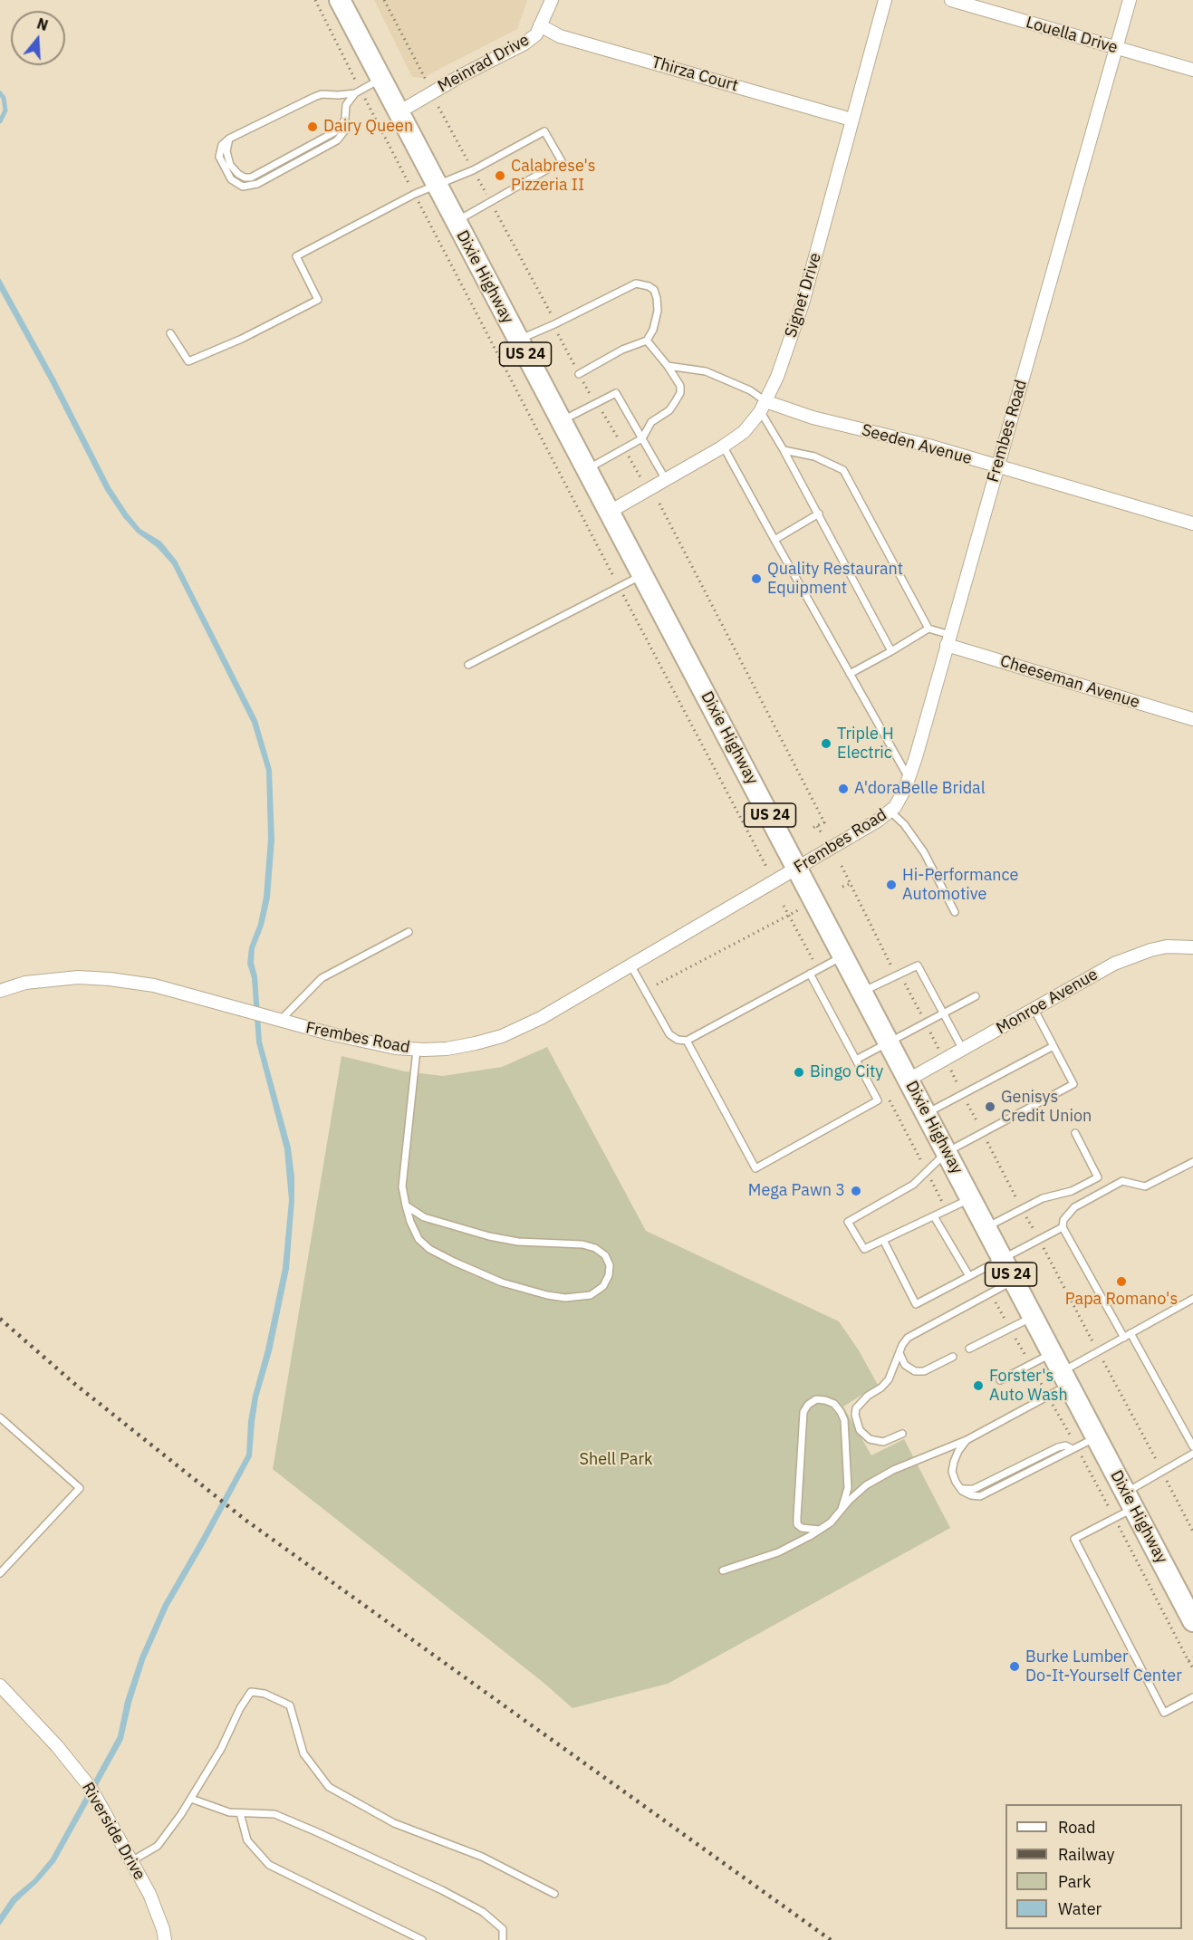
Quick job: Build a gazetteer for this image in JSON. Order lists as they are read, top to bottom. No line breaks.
{"streets":{"main road":["Dixie Highway","US 24"],"street":["Louella Drive","Meinrad Drive","Thirza Court","Signet Drive","Frembes Road","Seeden Avenue","Cheeseman Avenue","Monroe Avenue","Riverside Drive"]},"crossings":[["Louella Drive","Frembes Road"],["Meinrad Drive","Thirza Court"],["Meinrad Drive","Dixie Highway"],["Thirza Court","Signet Drive"],["Dixie Highway","Signet Drive"],["Dixie Highway","Frembes Road"],["Dixie Highway","Monroe Avenue"],["Signet Drive","Seeden Avenue"],["Frembes Road","Seeden Avenue"],["Frembes Road","Cheeseman Avenue"]],"parks":["Shell Park"],"places":["Dairy Queen","Calabrese's Pizzeria II","Quality Restaurant Equipment","Triple H Electric","A'doraBelle Bridal","Hi-Performance Automotive","Bingo City","Genisys Credit Union","Mega Pawn 3","Papa Romano's","Forster's Auto Wash","Burke Lumber Do-It-Yourself Center"],"legend":["Road","Railway","Park","Water"],"north":"top"}
